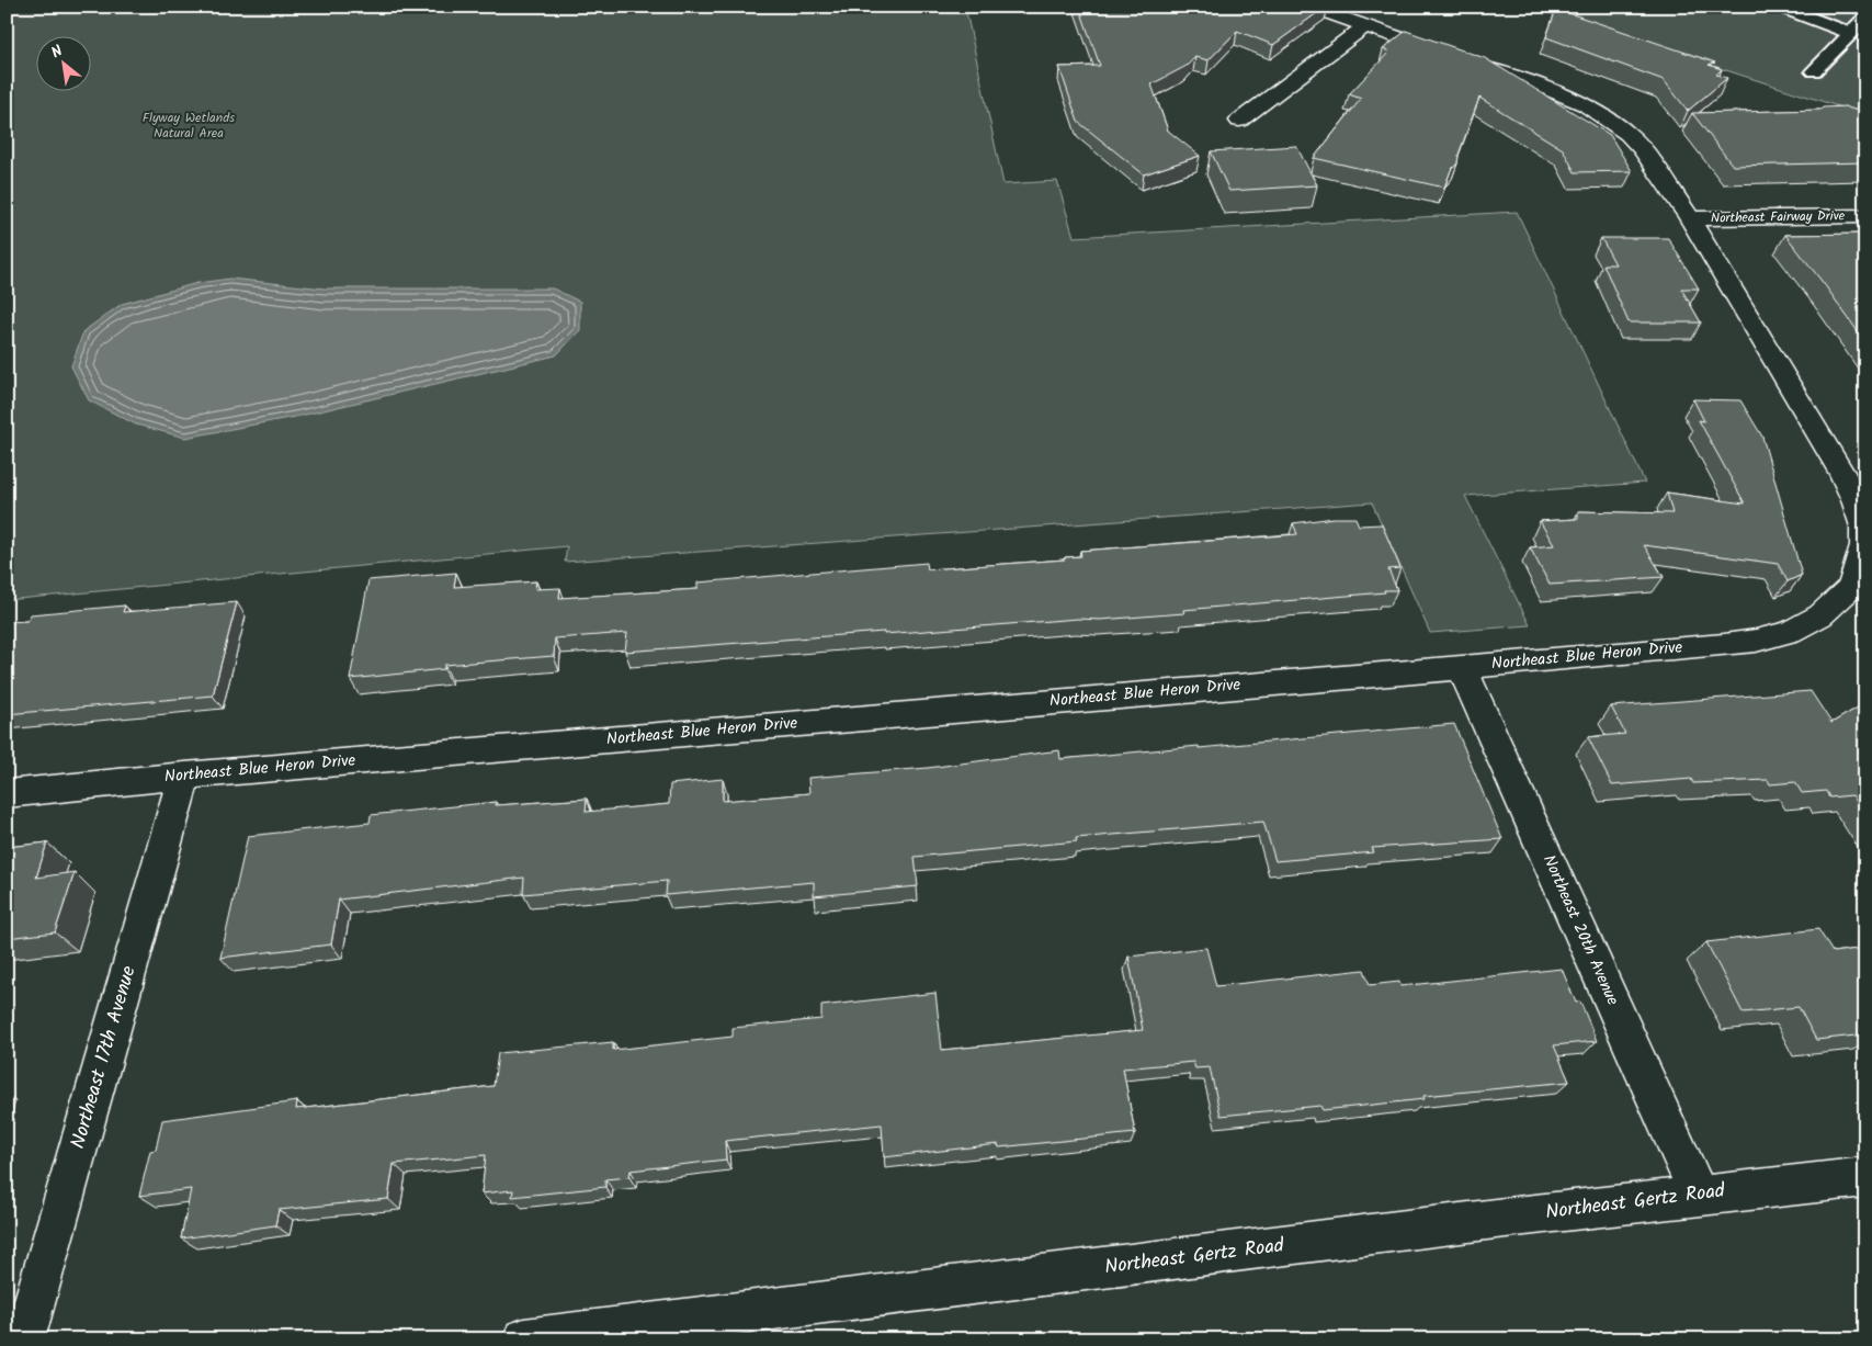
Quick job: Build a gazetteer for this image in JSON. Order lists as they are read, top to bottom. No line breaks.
{"streets":{"street":["Northeast Fairway Drive","Northeast Blue Heron Drive","Northeast 20th Avenue","Northeast 17th Avenue","Northeast Gertz Road"]},"crossings":[["Northeast Fairway Drive","Northeast Blue Heron Drive"],["Northeast Blue Heron Drive","Northeast 20th Avenue"],["Northeast Blue Heron Drive","Northeast 17th Avenue"],["Northeast 20th Avenue","Northeast Gertz Road"]],"parks":["Flyway Wetlands Natural Area"],"north":"top left"}
